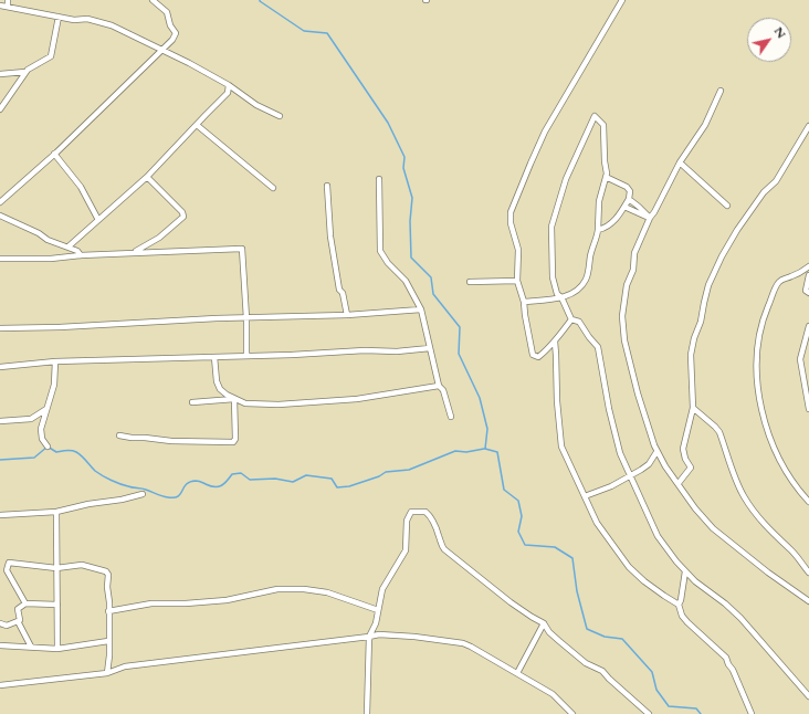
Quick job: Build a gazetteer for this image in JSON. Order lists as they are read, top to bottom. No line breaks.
{"north":"top right"}
